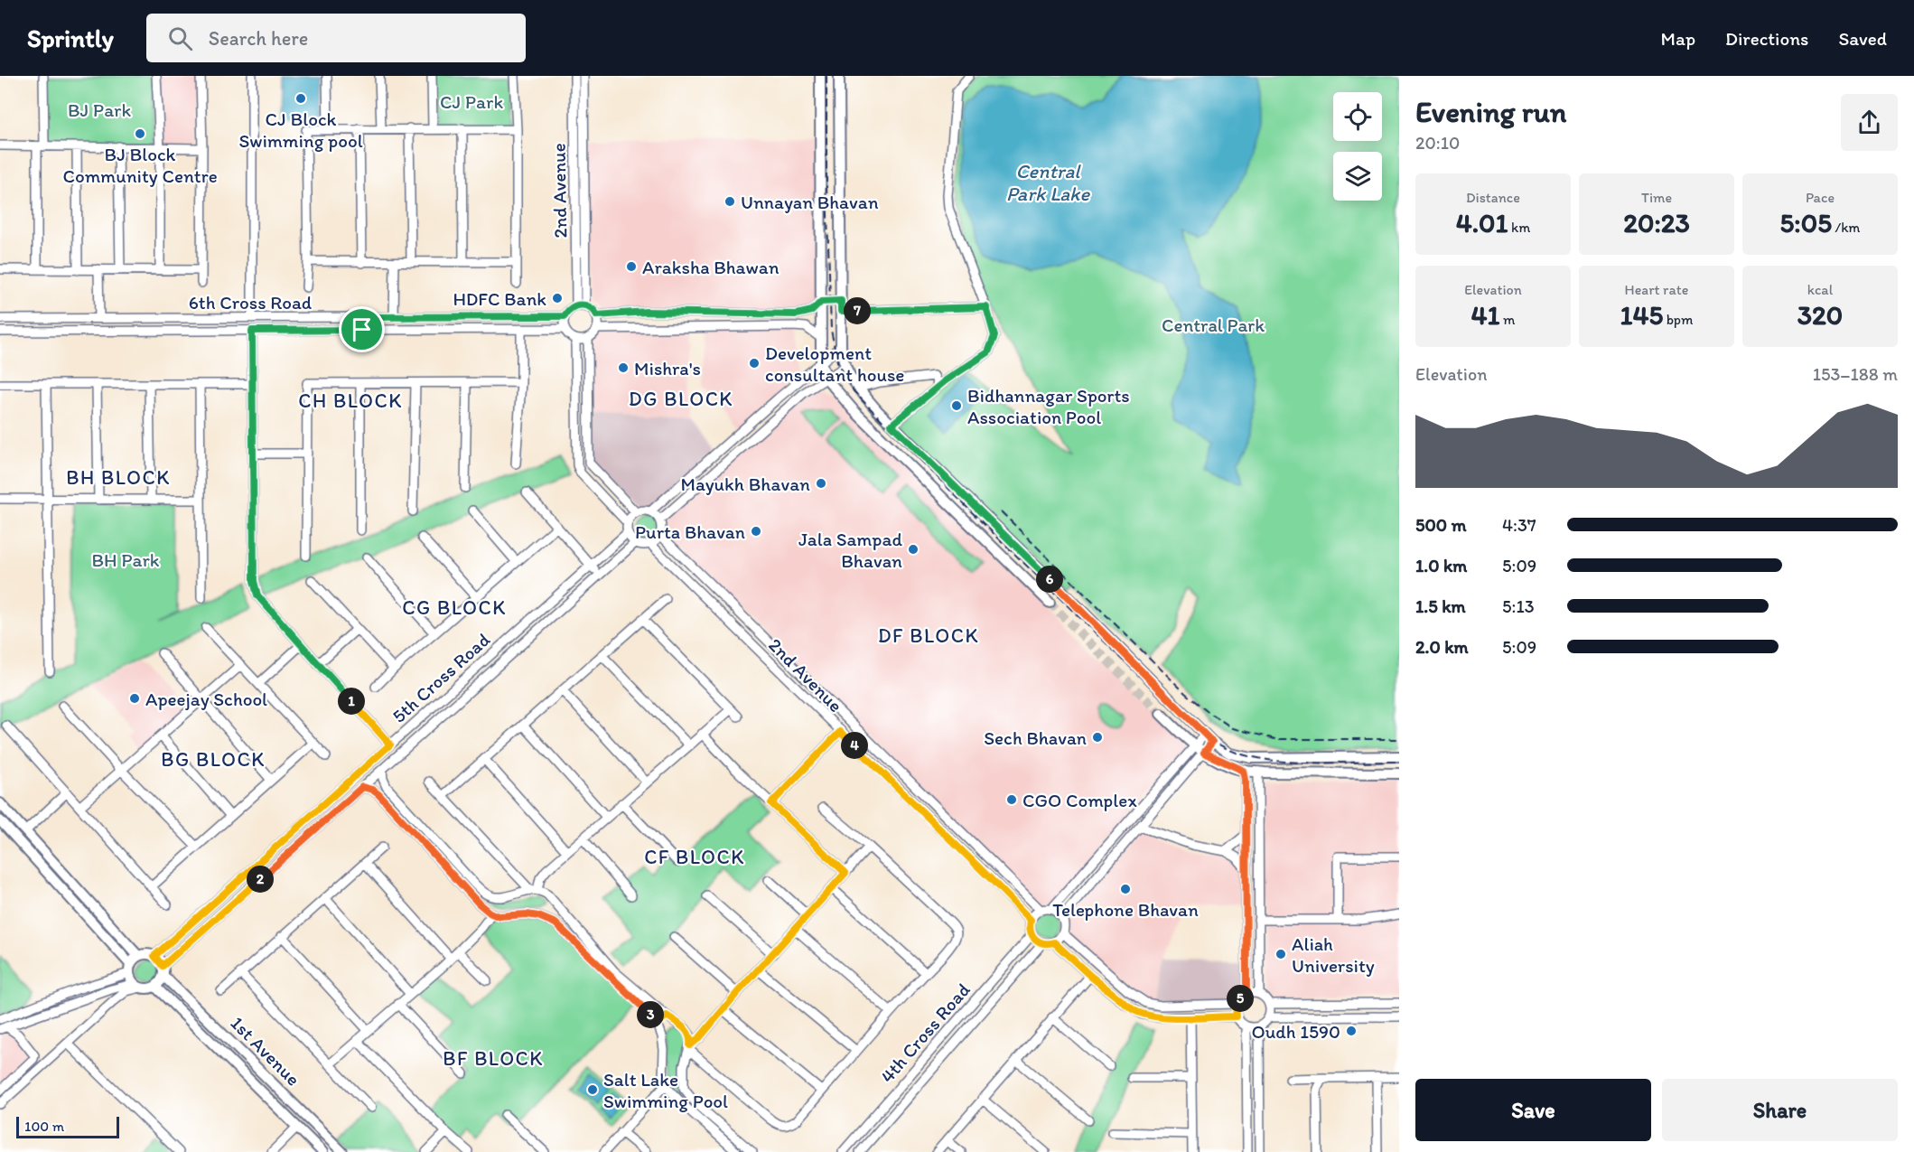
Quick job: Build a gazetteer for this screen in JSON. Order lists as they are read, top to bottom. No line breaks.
{"streets":{"main road":["1st Avenue"],"street":["2nd Avenue","6th Cross Road","5th Cross Road","4th Cross Road"]},"crossings":[["2nd Avenue","6th Cross Road"],["2nd Avenue","5th Cross Road"],["2nd Avenue","4th Cross Road"],["5th Cross Road","1st Avenue"]],"districts":["DG BLOCK","CH BLOCK","BH BLOCK","CG BLOCK","DF BLOCK","BG BLOCK","CF BLOCK","BF BLOCK"],"water":["Central Park Lake"],"parks":["CJ Park","BJ Park","Central Park","BH Park"],"places":["CJ Block Swimming pool","BJ Block Community Centre","Unnayan Bhavan","Araksha Bhawan","HDFC Bank","Development consultant house","Mishra's","Bidhannagar Sports Association Pool","Mayukh Bhavan","Purta Bhavan","Jala Sampad Bhavan","Apeejay School","Sech Bhavan","CGO Complex","Telephone Bhavan","Aliah University","Oudh 1590","Salt Lake Swimming Pool"],"scale_bar":"100 m","page":{"header":"Sprintly","search":"Search here","nav":["Map","Directions","Saved"],"heading":["Evening run","20:10"],"stats":[["Distance","4.01 km"],["Time","20:23"],["Pace","5:05 /km"],["Elevation","41 m"],["Heart rate","145 bpm"],["kcal","320"]],"pins":["7","6","1","4","2","5","3"],"chart":["Elevation","153–188 m"],"list":[{"name":"500 m","note":"4:37"},{"name":"1.0 km","note":"5:09"},{"name":"1.5 km","note":"5:13"},{"name":"2.0 km","note":"5:09"}],"buttons":["Save","Share"],"scale":"100 m"}}
